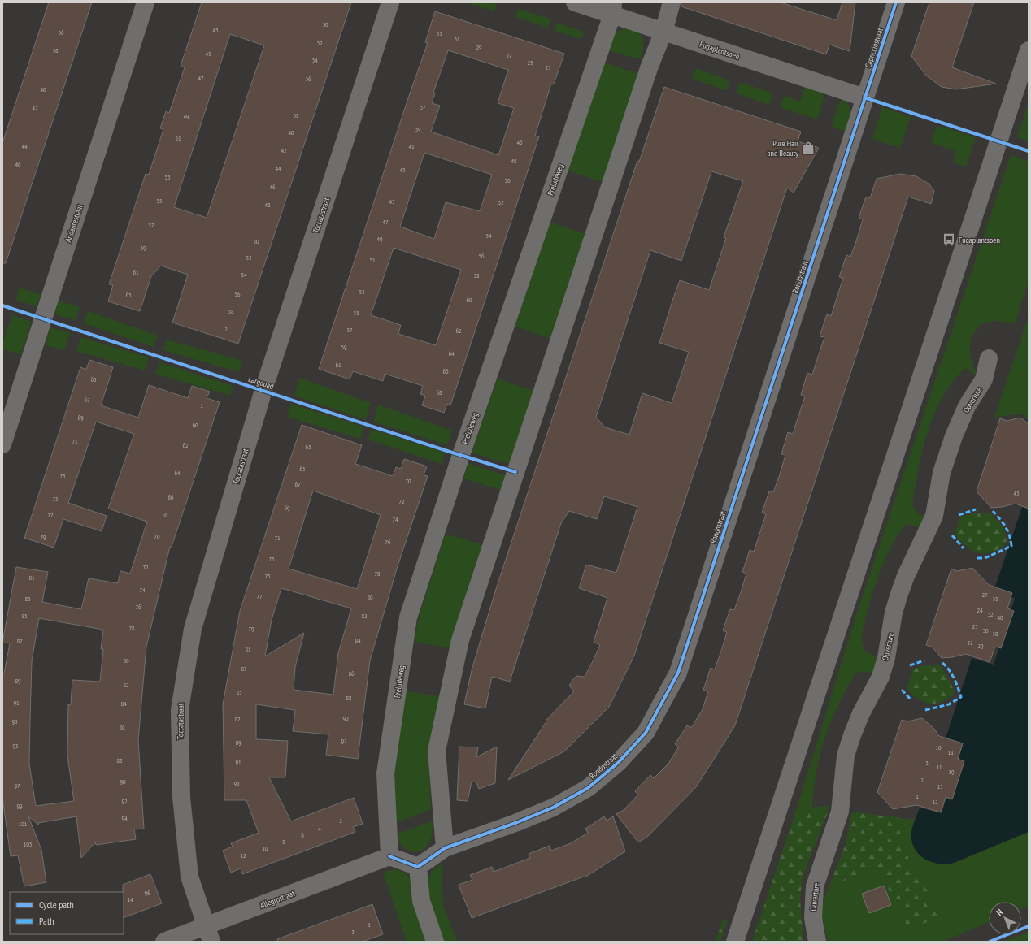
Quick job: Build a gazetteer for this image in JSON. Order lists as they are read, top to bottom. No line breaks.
{"streets":{"street":["Capricciostraat","Fugaplantsoen","Preludeweg","Toccatastraat","Andantestraat","Rondostraat","Ouverture","Allegrostraat"],"cycle path":["Largopad"]},"crossings":[["Capricciostraat","Fugaplantsoen"],["Capricciostraat","Rondostraat"],["Fugaplantsoen","Preludeweg"],["Fugaplantsoen","Rondostraat"],["Preludeweg","Allegrostraat"],["Toccatastraat","Allegrostraat"]],"places":{"shop":["Pure Hair and Beauty"],"bus stop":["Fugaplantsoen"]},"house_numbers":["30","43","36","33","31","32","29","38","45","27","34","25","23","47","36","40","37","42","38","49","39","40","51","46","44","41","42","48","46","44","43","53","50","46","55","45","52","48","47","57","54","49","50","59","56","52","51","61","54","58","53","56","63","60","58","55","2","57","62","59","64","61","66","65","68","67","1","69","60","71","62","63","65","64","73","70","67","43","66","75","72","69","77","68","74","70","79","71","76","73","72","78","75","81","74","27","77","80","83","35","76","24","32","85","82","40","23","78","79","30","38","84","87","22","29","81","80","83","86","89","82","85","88","91","84","90","87","93","86","92","89","95","10","18","88","91","3","11","19","2","90","93","97","13","1","92","12","99","94","2","101","4","6","8","103","10","12","96","14","1","3"],"legend":["Cycle path","Path"],"north":"top left"}
